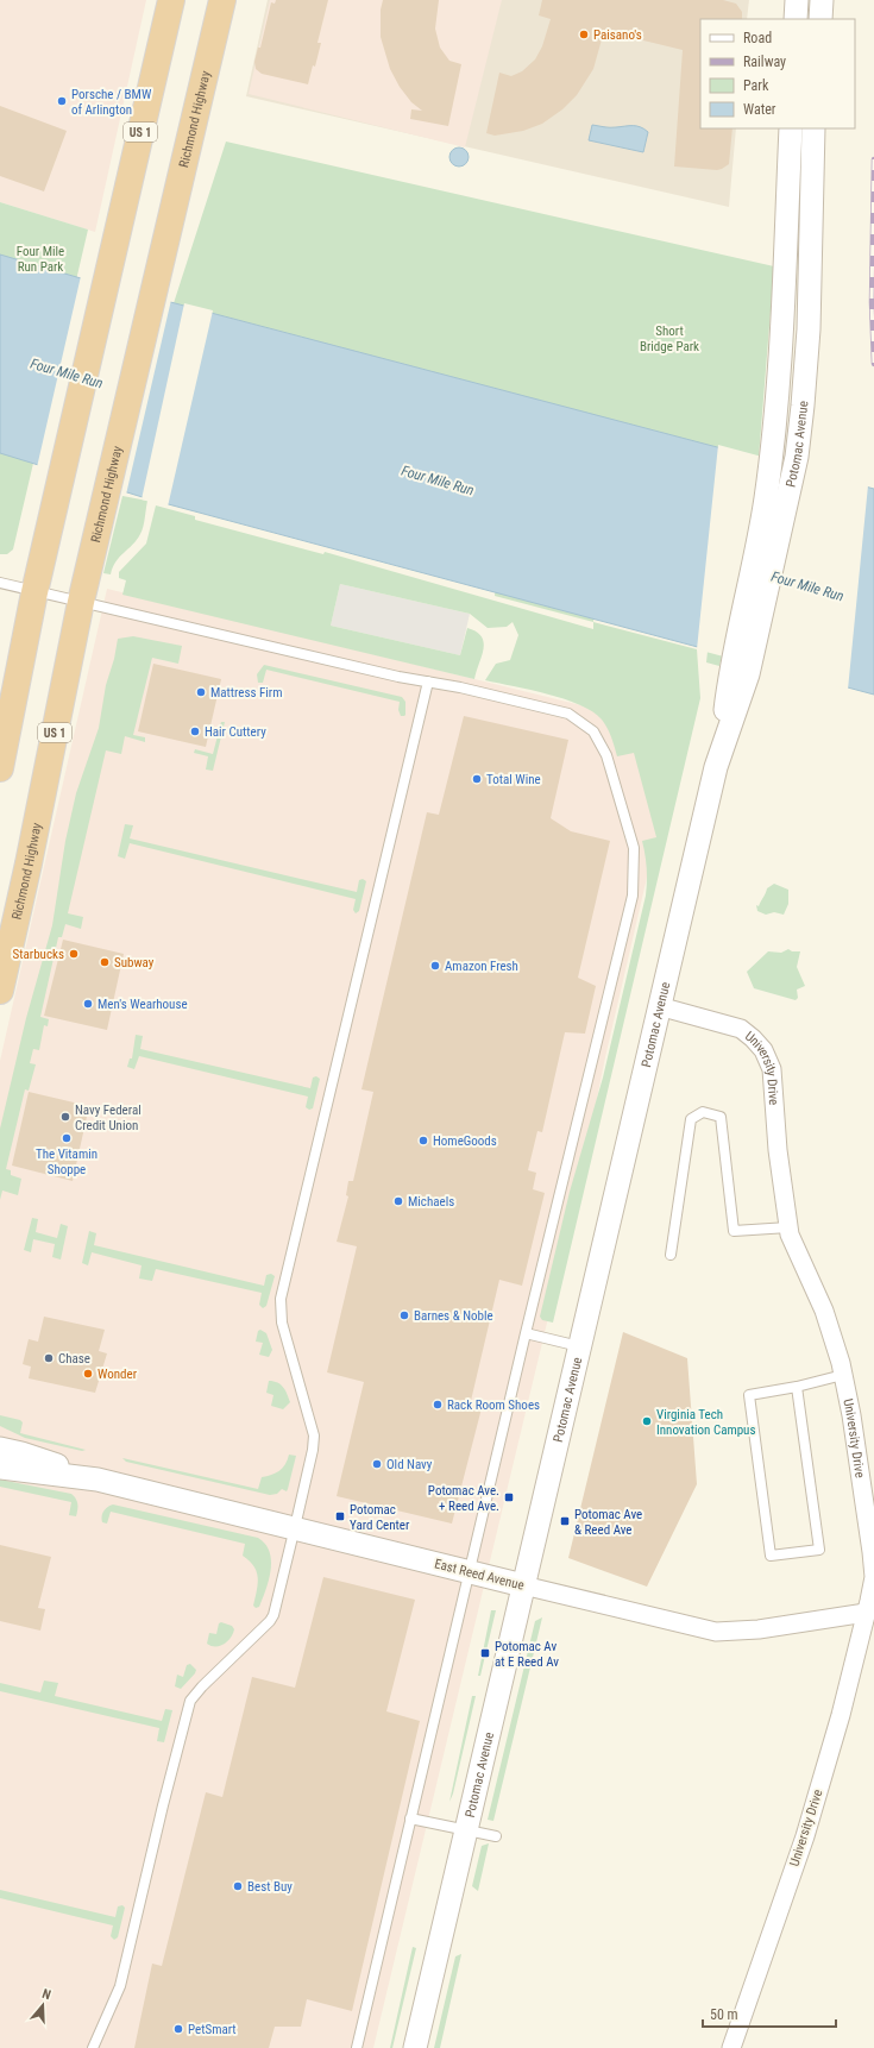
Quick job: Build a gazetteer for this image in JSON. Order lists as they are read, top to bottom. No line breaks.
{"streets":{"highway":["Richmond Highway","US 1"],"street":["Potomac Avenue","University Drive","East Reed Avenue"]},"crossings":[["Potomac Avenue","University Drive"],["Potomac Avenue","East Reed Avenue"],["University Drive","East Reed Avenue"]],"water":["Four Mile Run"],"parks":["Four Mile Run Park","Short Bridge Park"],"places":{"other":["Paisano's","Porsche / BMW of Arlington","Mattress Firm","Hair Cuttery","Total Wine","Starbucks","Subway","Amazon Fresh","Men's Wearhouse","Navy Federal Credit Union","The Vitamin Shoppe","HomeGoods","Michaels","Barnes & Noble","Chase","Wonder","Rack Room Shoes","Virginia Tech Innovation Campus","Old Navy","Best Buy","PetSmart"],"transit":["Potomac Ave. + Reed Ave.","Potomac Yard Center","Potomac Ave & Reed Ave","Potomac Av at E Reed Av"]},"legend":["Road","Railway","Park","Water"],"scale_bar":"50 m","north":"top"}
